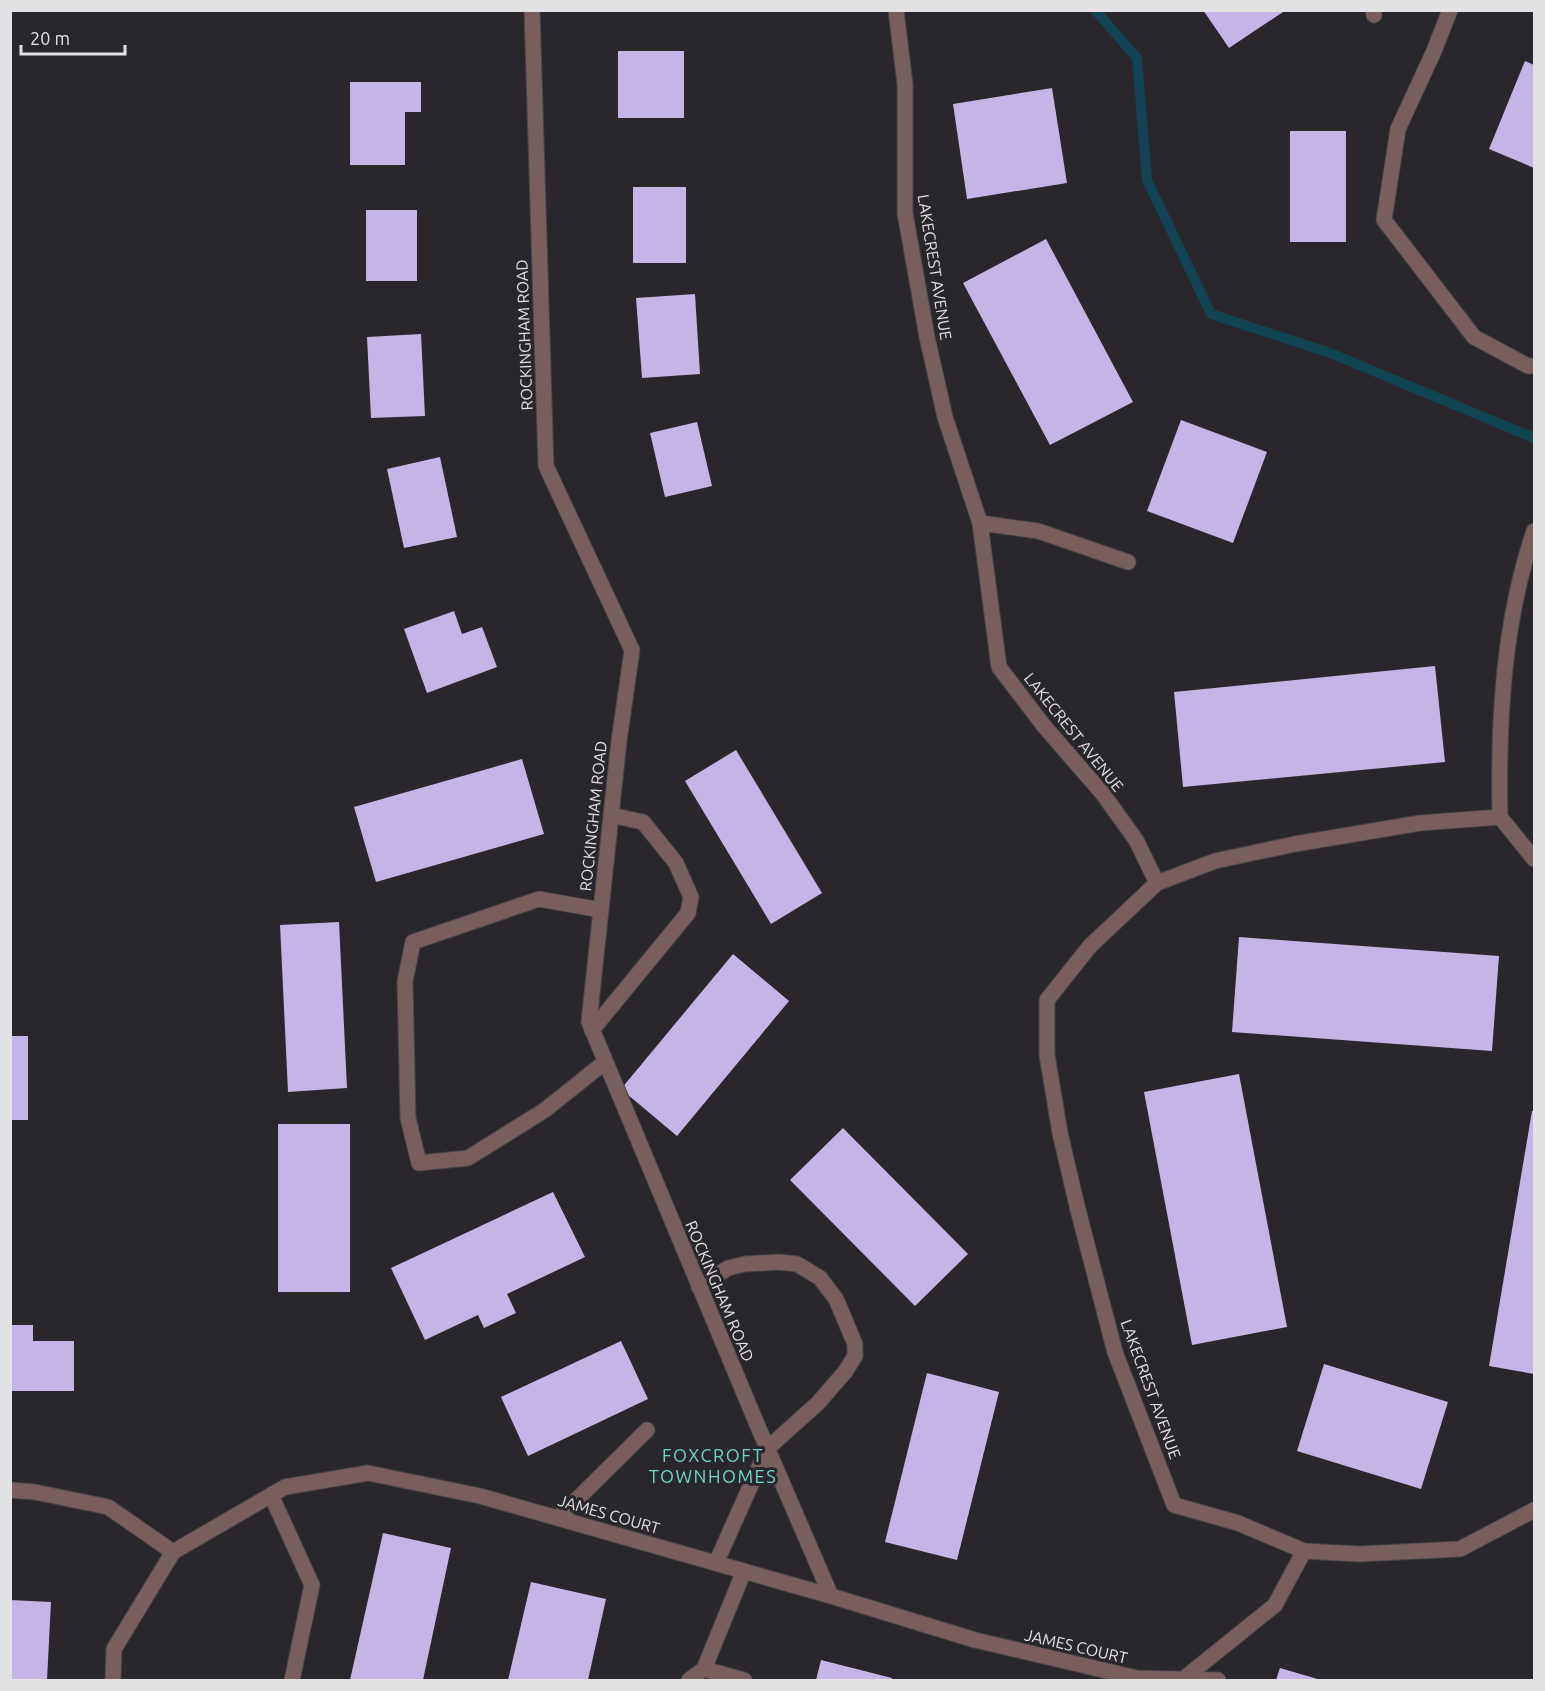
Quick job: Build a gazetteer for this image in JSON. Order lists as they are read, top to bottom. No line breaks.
{"streets":{"street":["LAKECREST AVENUE","ROCKINGHAM ROAD","JAMES COURT"]},"crossings":[["ROCKINGHAM ROAD","JAMES COURT"]],"districts":["FOXCROFT TOWNHOMES"],"scale_bar":"20 m"}
